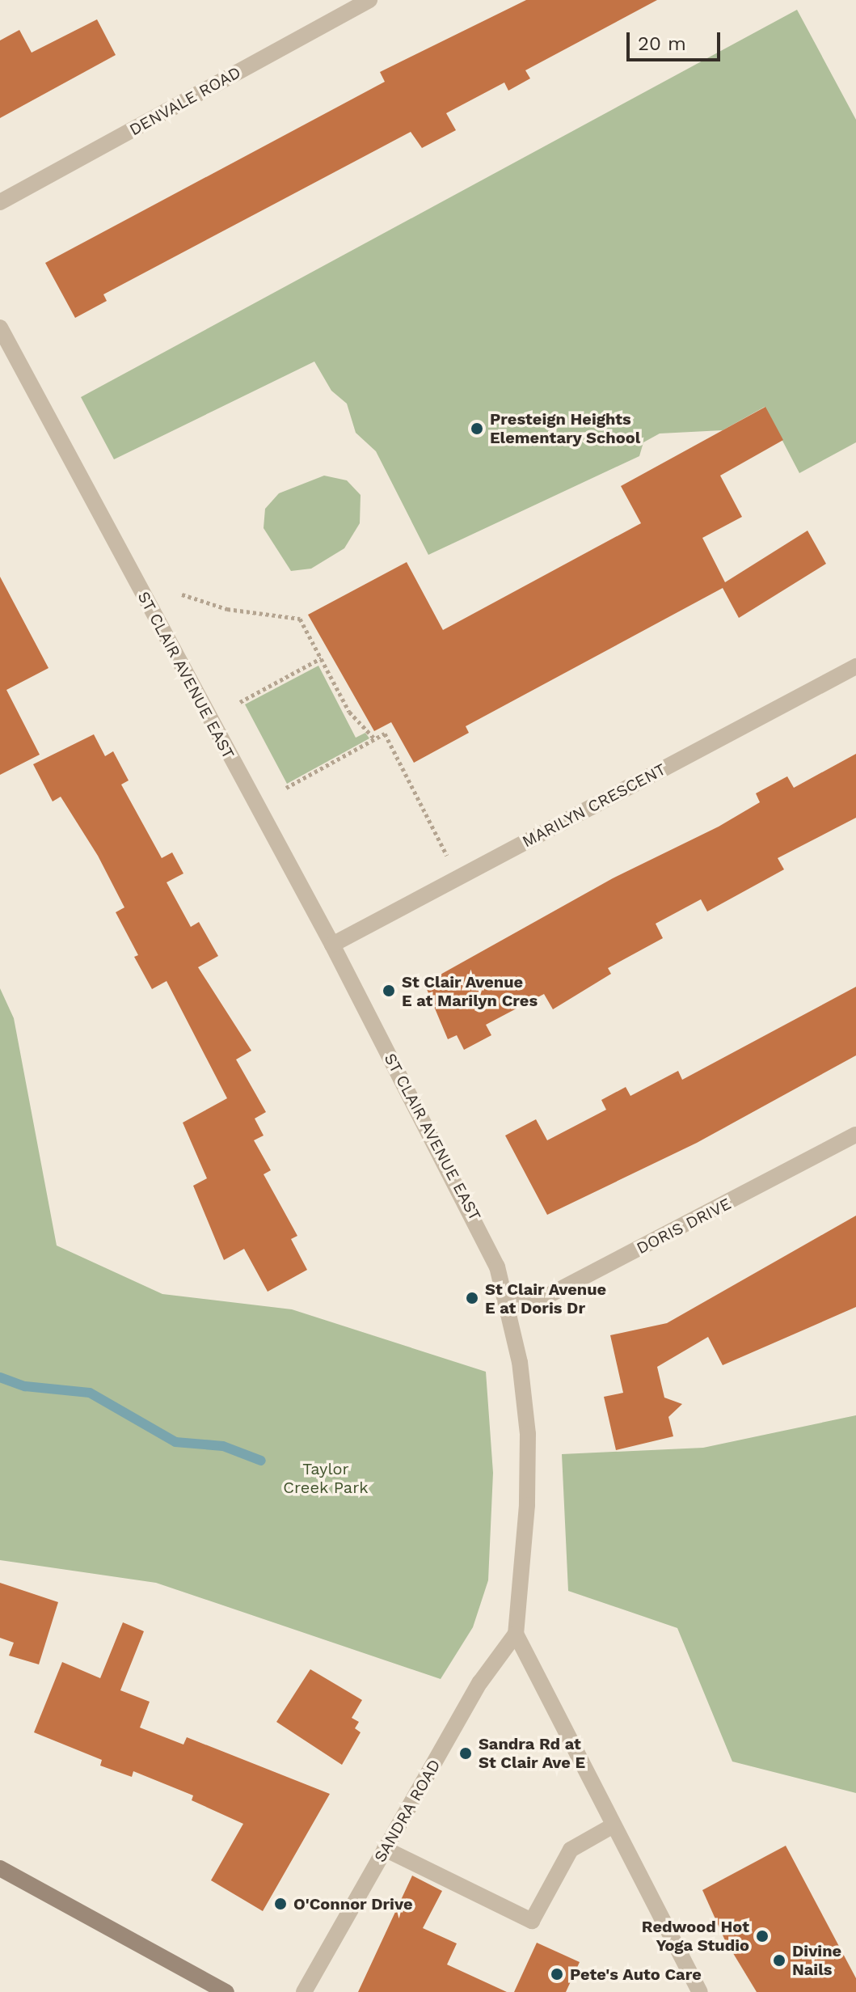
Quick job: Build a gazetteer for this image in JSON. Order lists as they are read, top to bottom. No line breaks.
{"streets":{"street":["DENVALE ROAD","ST CLAIR AVENUE EAST","MARILYN CRESCENT","DORIS DRIVE","SANDRA ROAD"]},"crossings":[["ST CLAIR AVENUE EAST","MARILYN CRESCENT"],["ST CLAIR AVENUE EAST","DORIS DRIVE"],["ST CLAIR AVENUE EAST","SANDRA ROAD"]],"parks":["Taylor Creek Park"],"places":["Presteign Heights Elementary School","St Clair Avenue E at Marilyn Cres","St Clair Avenue E at Doris Dr","Sandra Rd at St Clair Ave E","O'Connor Drive","Redwood Hot Yoga Studio","Divine Nails","Pete's Auto Care"],"scale_bar":"20 m"}
